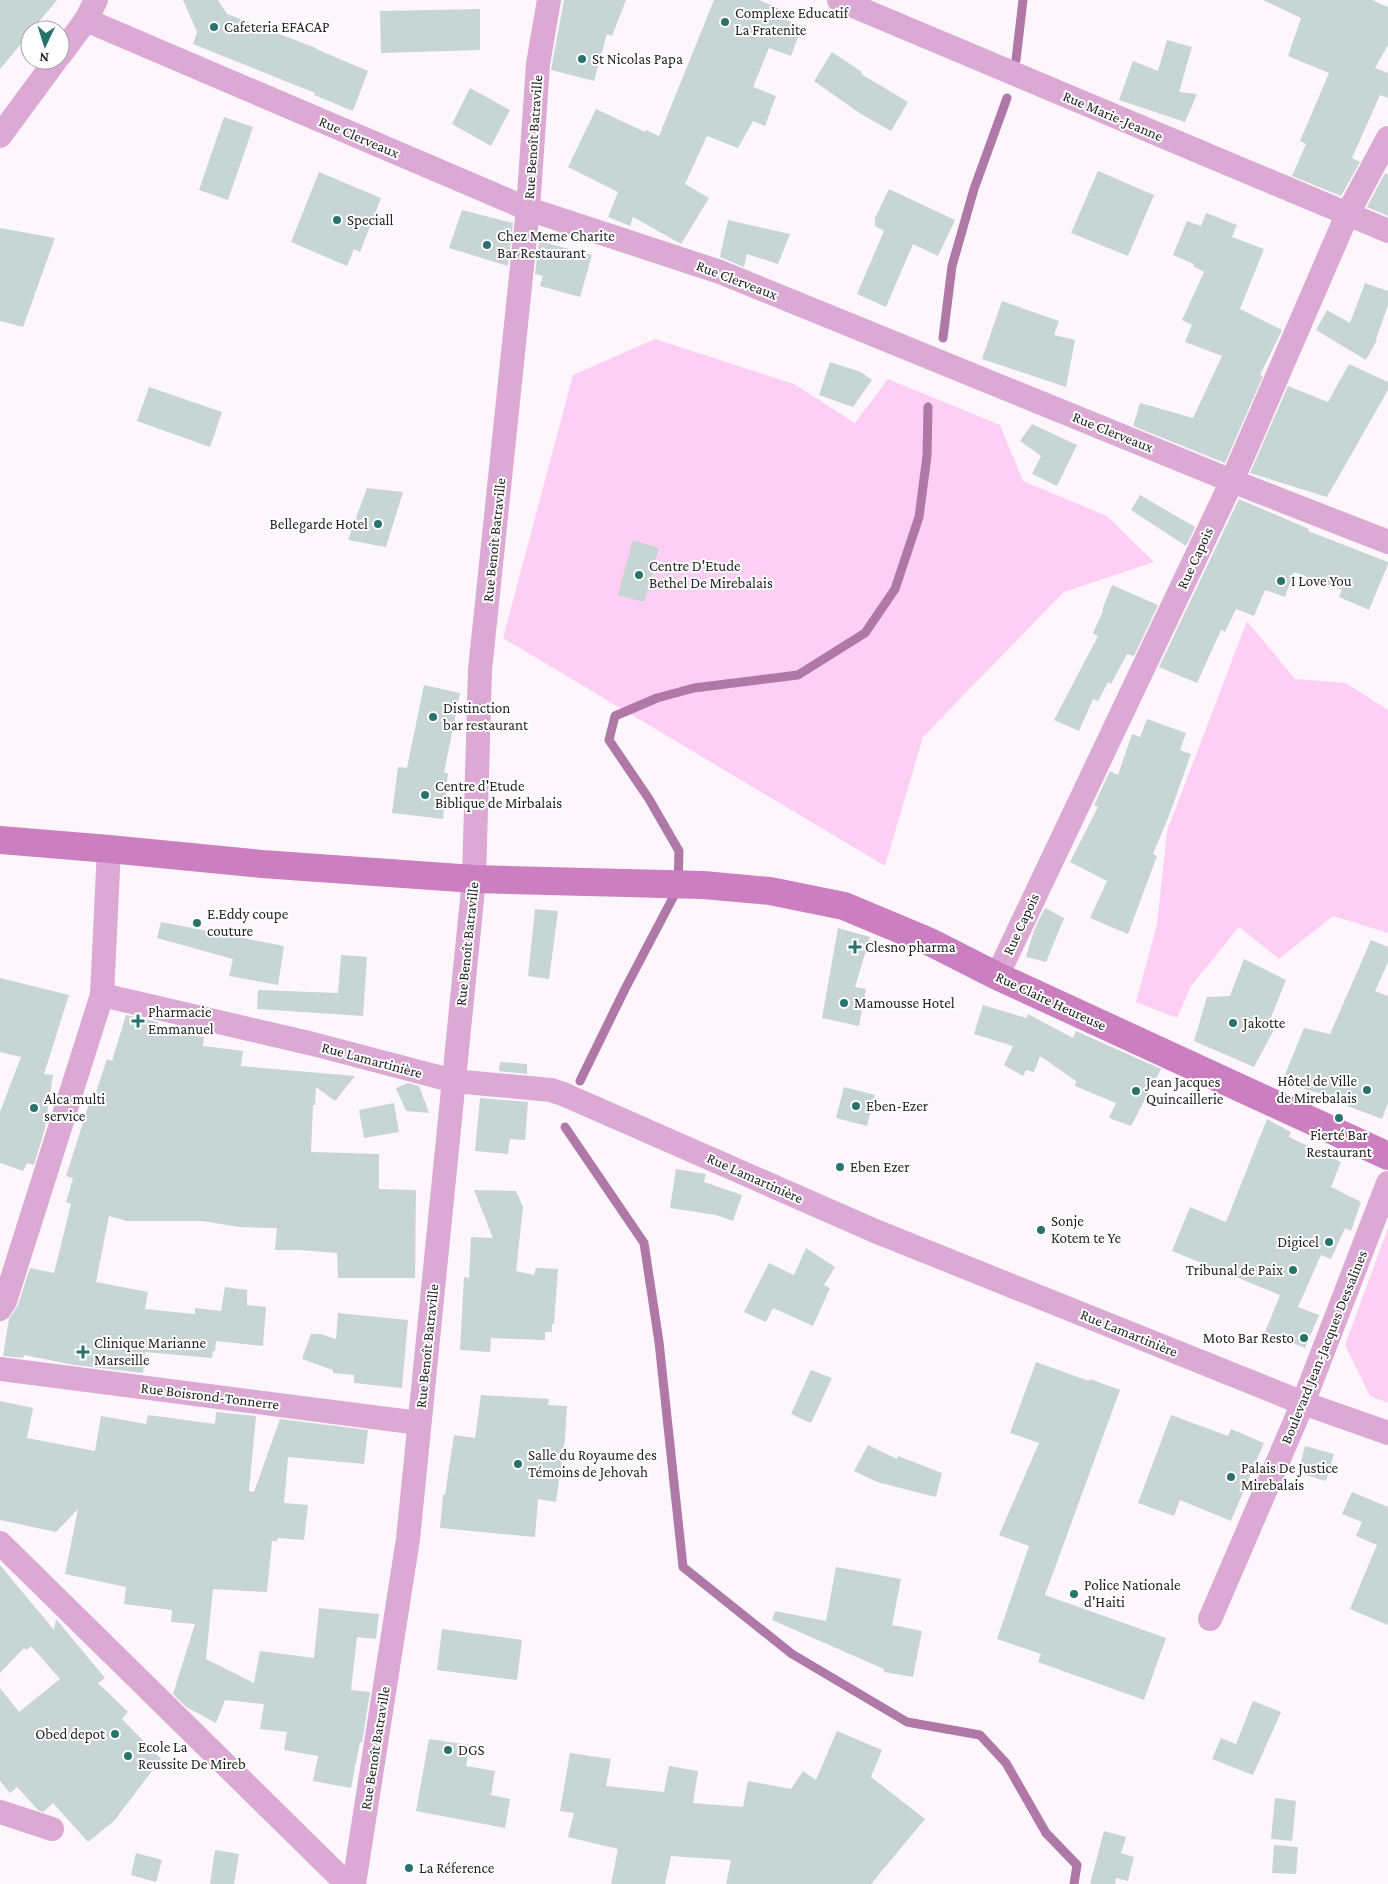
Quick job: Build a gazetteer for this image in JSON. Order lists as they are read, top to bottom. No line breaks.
{"streets":{"main road":["Rue Claire Heureuse"],"street":["Rue Marie-Jeanne","Rue Clerveaux","Rue Benoît Batraville","Rue Capois","Rue Lamartinière","Boulevard Jean-Jacques Dessalines","Rue Boisrond-Tonnerre"]},"crossings":[["Rue Marie-Jeanne","Rue Capois"],["Rue Clerveaux","Rue Benoît Batraville"],["Rue Clerveaux","Rue Capois"],["Rue Benoît Batraville","Rue Claire Heureuse"],["Rue Benoît Batraville","Rue Lamartinière"],["Rue Benoît Batraville","Rue Boisrond-Tonnerre"],["Rue Capois","Rue Claire Heureuse"],["Rue Lamartinière","Boulevard Jean-Jacques Dessalines"]],"places":{"other":["Complexe Educatif La Fratenite","Cafeteria EFACAP","St Nicolas Papa","Speciall","Chez Meme Charite Bar Restaurant","Bellegarde Hotel","Centre D'Etude Bethel De Mirebalais","I Love You","Distinction bar restaurant","Centre d'Etude Biblique de Mirbalais","E.Eddy coupe couture","Mamousse Hotel","Jakotte","Hôtel de Ville de Mirebalais","Jean Jacques Quincaillerie","Eben-Ezer","Alca multi service","Fierté Bar Restaurant","Eben Ezer","Sonje Kotem te Ye","Digicel","Tribunal de Paix","Moto Bar Resto","Salle du Royaume des Témoins de Jehovah","Palais De Justice Mirebalais","Police Nationale d'Haiti","Obed depot","DGS","Ecole La Reussite De Mireb","La Réference"],"health":["Clesno pharma","Pharmacie Emmanuel","Clinique Marianne Marseille"]},"north":"bottom"}
